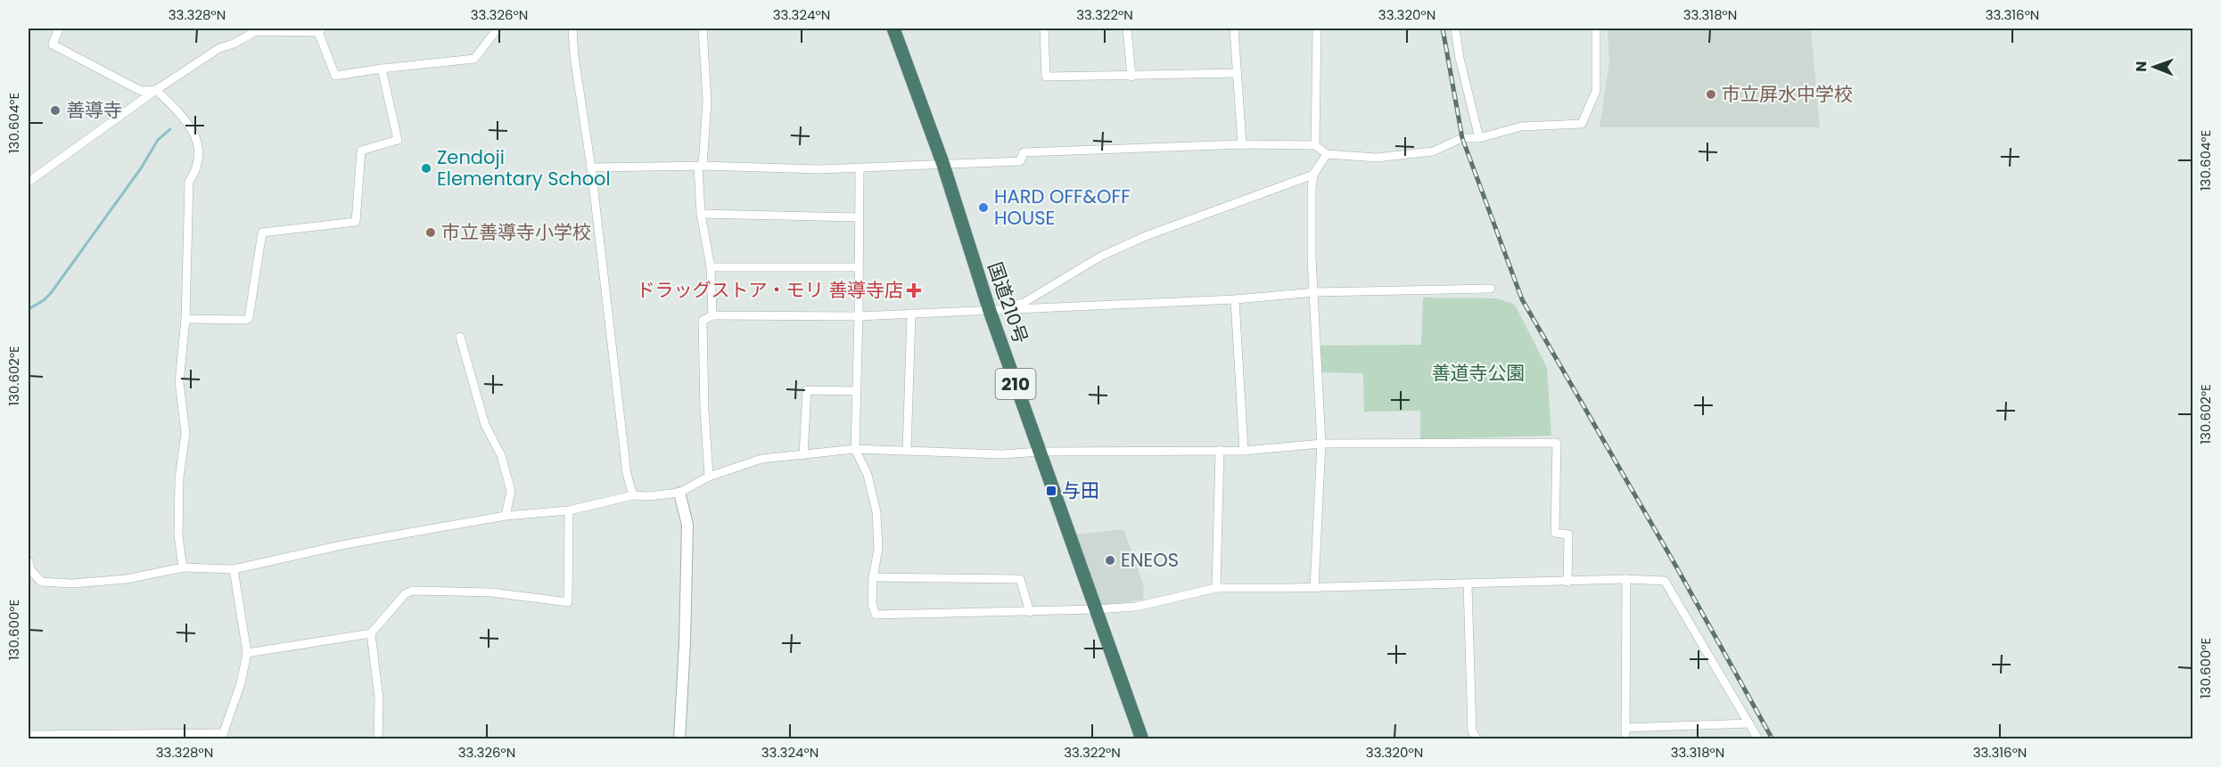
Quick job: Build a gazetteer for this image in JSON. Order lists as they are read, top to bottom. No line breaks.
{"streets":{"highway":["国道210号","210"]},"parks":["善道寺公園"],"places":{"other":["市立屏水中学校","善導寺","Zendoji Elementary School","HARD OFF&OFF HOUSE","市立善導寺小学校","ENEOS"],"health":["ドラッグストア・モリ 善導寺店"],"transit":["与田"]},"north":"left","coordinates":["33.328°N","33.326°N","33.324°N","33.322°N","33.320°N","33.318°N","33.316°N","130.604°E","130.602°E","130.600°E"]}
